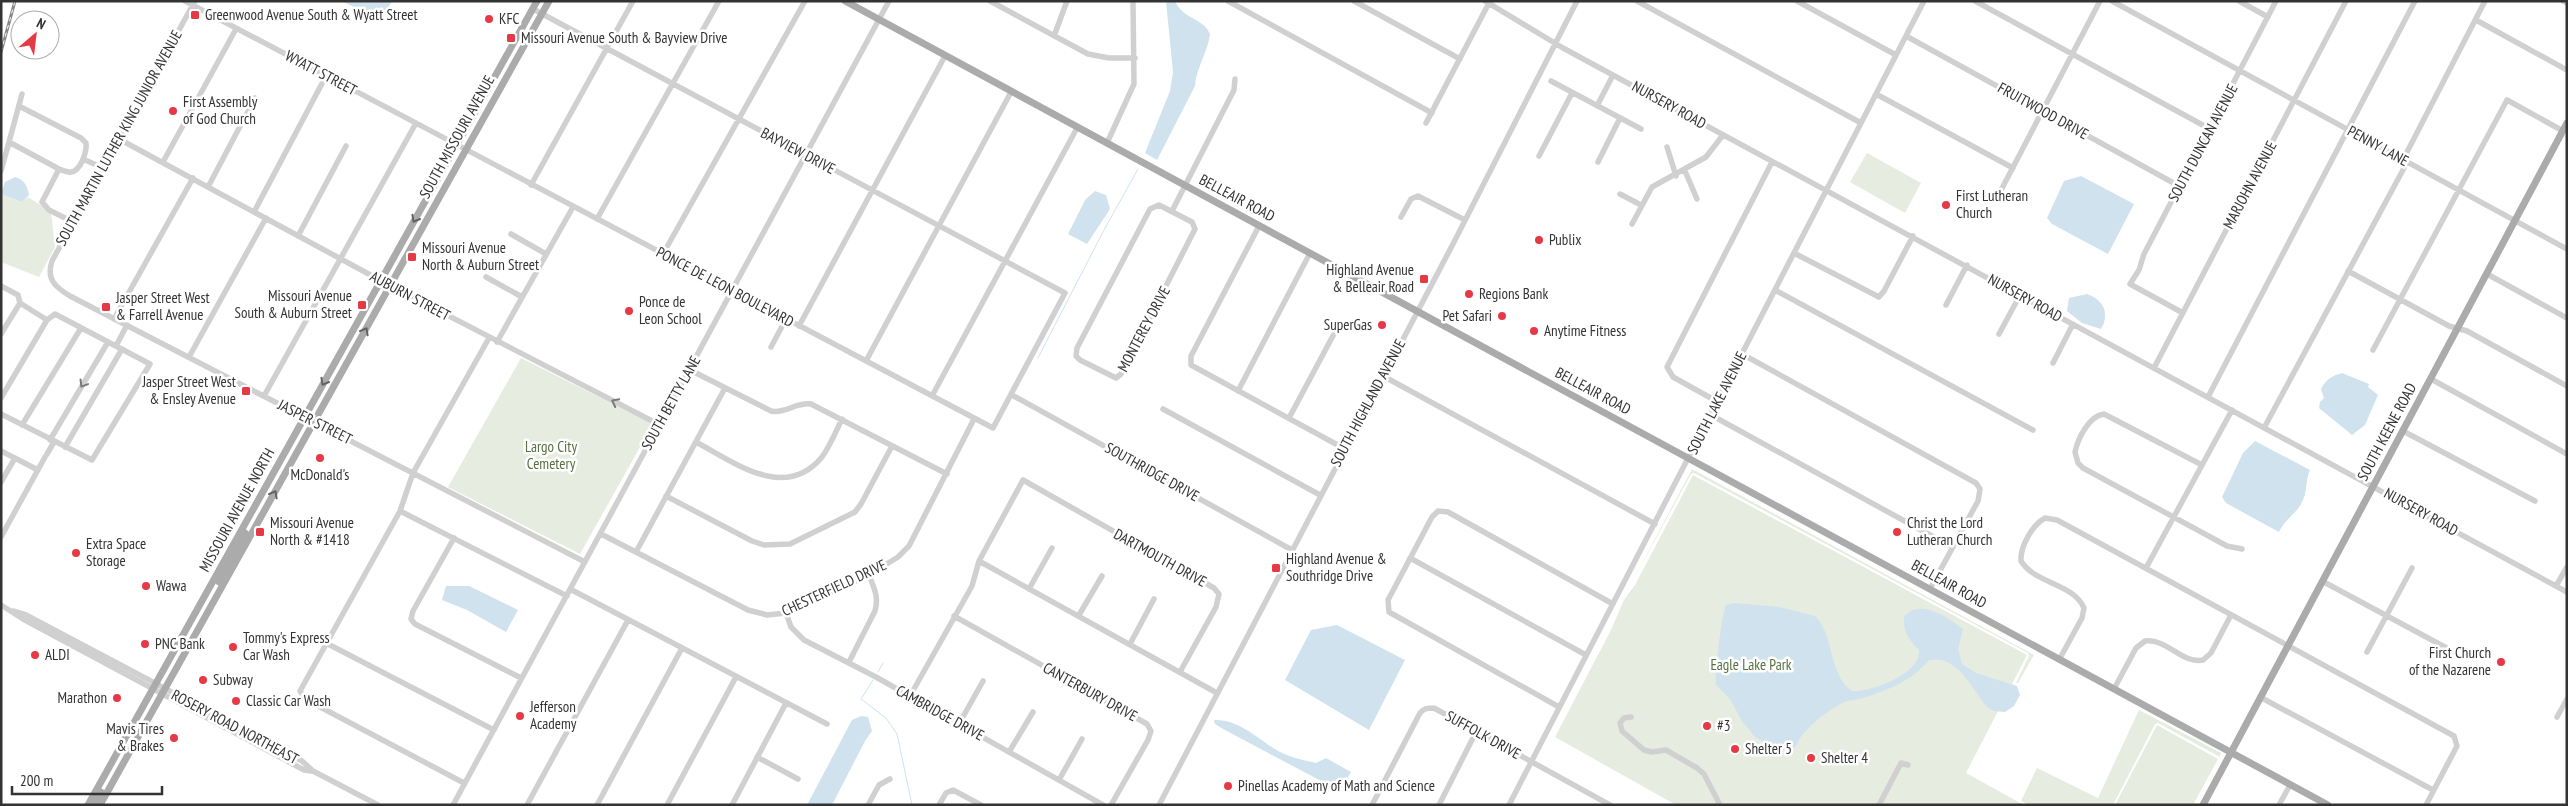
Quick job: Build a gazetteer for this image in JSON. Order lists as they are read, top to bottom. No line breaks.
{"streets":{"main road":["SOUTH MISSOURI AVENUE","BELLEAIR ROAD","SOUTH KEENE ROAD","MISSOURI AVENUE NORTH"],"street":["WYATT STREET","NURSERY ROAD","FRUITWOOD DRIVE","SOUTH MARTIN LUTHER KING JUNIOR AVENUE","SOUTH DUNCAN AVENUE","PENNY LANE","BAYVIEW DRIVE","MARJOHN AVENUE","PONCE DE LEON BOULEVARD","AUBURN STREET","MONTEREY DRIVE","SOUTH BETTY LANE","SOUTH HIGHLAND AVENUE","SOUTH LAKE AVENUE","JASPER STREET","SOUTHRIDGE DRIVE","DARTMOUTH DRIVE","CHESTERFIELD DRIVE","CANTERBURY DRIVE","CAMBRIDGE DRIVE","ROSERY ROAD NORTHEAST","SUFFOLK DRIVE"]},"crossings":[["WYATT STREET","SOUTH MISSOURI AVENUE"],["WYATT STREET","SOUTH MARTIN LUTHER KING JUNIOR AVENUE"],["WYATT STREET","PONCE DE LEON BOULEVARD"],["NURSERY ROAD","MARJOHN AVENUE"],["NURSERY ROAD","SOUTH HIGHLAND AVENUE"],["NURSERY ROAD","SOUTH LAKE AVENUE"],["NURSERY ROAD","SOUTH KEENE ROAD"],["FRUITWOOD DRIVE","SOUTH DUNCAN AVENUE"],["FRUITWOOD DRIVE","SOUTH LAKE AVENUE"],["SOUTH MISSOURI AVENUE","BAYVIEW DRIVE"],["SOUTH MISSOURI AVENUE","PONCE DE LEON BOULEVARD"],["SOUTH MISSOURI AVENUE","AUBURN STREET"],["SOUTH MISSOURI AVENUE","MISSOURI AVENUE NORTH"],["SOUTH MARTIN LUTHER KING JUNIOR AVENUE","AUBURN STREET"],["SOUTH MARTIN LUTHER KING JUNIOR AVENUE","JASPER STREET"],["SOUTH DUNCAN AVENUE","PENNY LANE"],["SOUTH DUNCAN AVENUE","MARJOHN AVENUE"],["PENNY LANE","MARJOHN AVENUE"],["PENNY LANE","SOUTH KEENE ROAD"],["BAYVIEW DRIVE","PONCE DE LEON BOULEVARD"],["BAYVIEW DRIVE","SOUTH BETTY LANE"],["BAYVIEW DRIVE","SOUTHRIDGE DRIVE"],["BELLEAIR ROAD","SOUTH BETTY LANE"],["BELLEAIR ROAD","SOUTH HIGHLAND AVENUE"],["BELLEAIR ROAD","SOUTH LAKE AVENUE"],["BELLEAIR ROAD","SOUTH KEENE ROAD"],["PONCE DE LEON BOULEVARD","SOUTH BETTY LANE"],["PONCE DE LEON BOULEVARD","SOUTHRIDGE DRIVE"],["PONCE DE LEON BOULEVARD","CHESTERFIELD DRIVE"],["AUBURN STREET","SOUTH BETTY LANE"],["AUBURN STREET","MISSOURI AVENUE NORTH"],["SOUTH BETTY LANE","JASPER STREET"],["SOUTH BETTY LANE","CHESTERFIELD DRIVE"],["SOUTH HIGHLAND AVENUE","SOUTHRIDGE DRIVE"],["SOUTH LAKE AVENUE","SUFFOLK DRIVE"],["JASPER STREET","MISSOURI AVENUE NORTH"],["MISSOURI AVENUE NORTH","ROSERY ROAD NORTHEAST"],["CHESTERFIELD DRIVE","CAMBRIDGE DRIVE"]],"parks":["Largo City Cemetery","Eagle Lake Park"],"places":{"transit":["Greenwood Avenue South & Wyatt Street","Missouri Avenue South & Bayview Drive","Missouri Avenue North & Auburn Street","Highland Avenue & Belleair Road","Missouri Avenue South & Auburn Street","Jasper Street West & Farrell Avenue","Jasper Street West & Ensley Avenue","Missouri Avenue North & #1418","Highland Avenue & Southridge Drive"],"other":["KFC","First Assembly of God Church","First Lutheran Church","Publix","Regions Bank","Ponce de Leon School","Pet Safari","SuperGas","Anytime Fitness","McDonald's","Christ the Lord Lutheran Church","Extra Space Storage","Wawa","PNC Bank","Tommy's Express Car Wash","ALDI","First Church of the Nazarene","Subway","Marathon","Classic Car Wash","Jefferson Academy","#3","Mavis Tires & Brakes","Shelter 5","Shelter 4","Pinellas Academy of Math and Science"]},"scale_bar":"200 m","north":"top right"}
